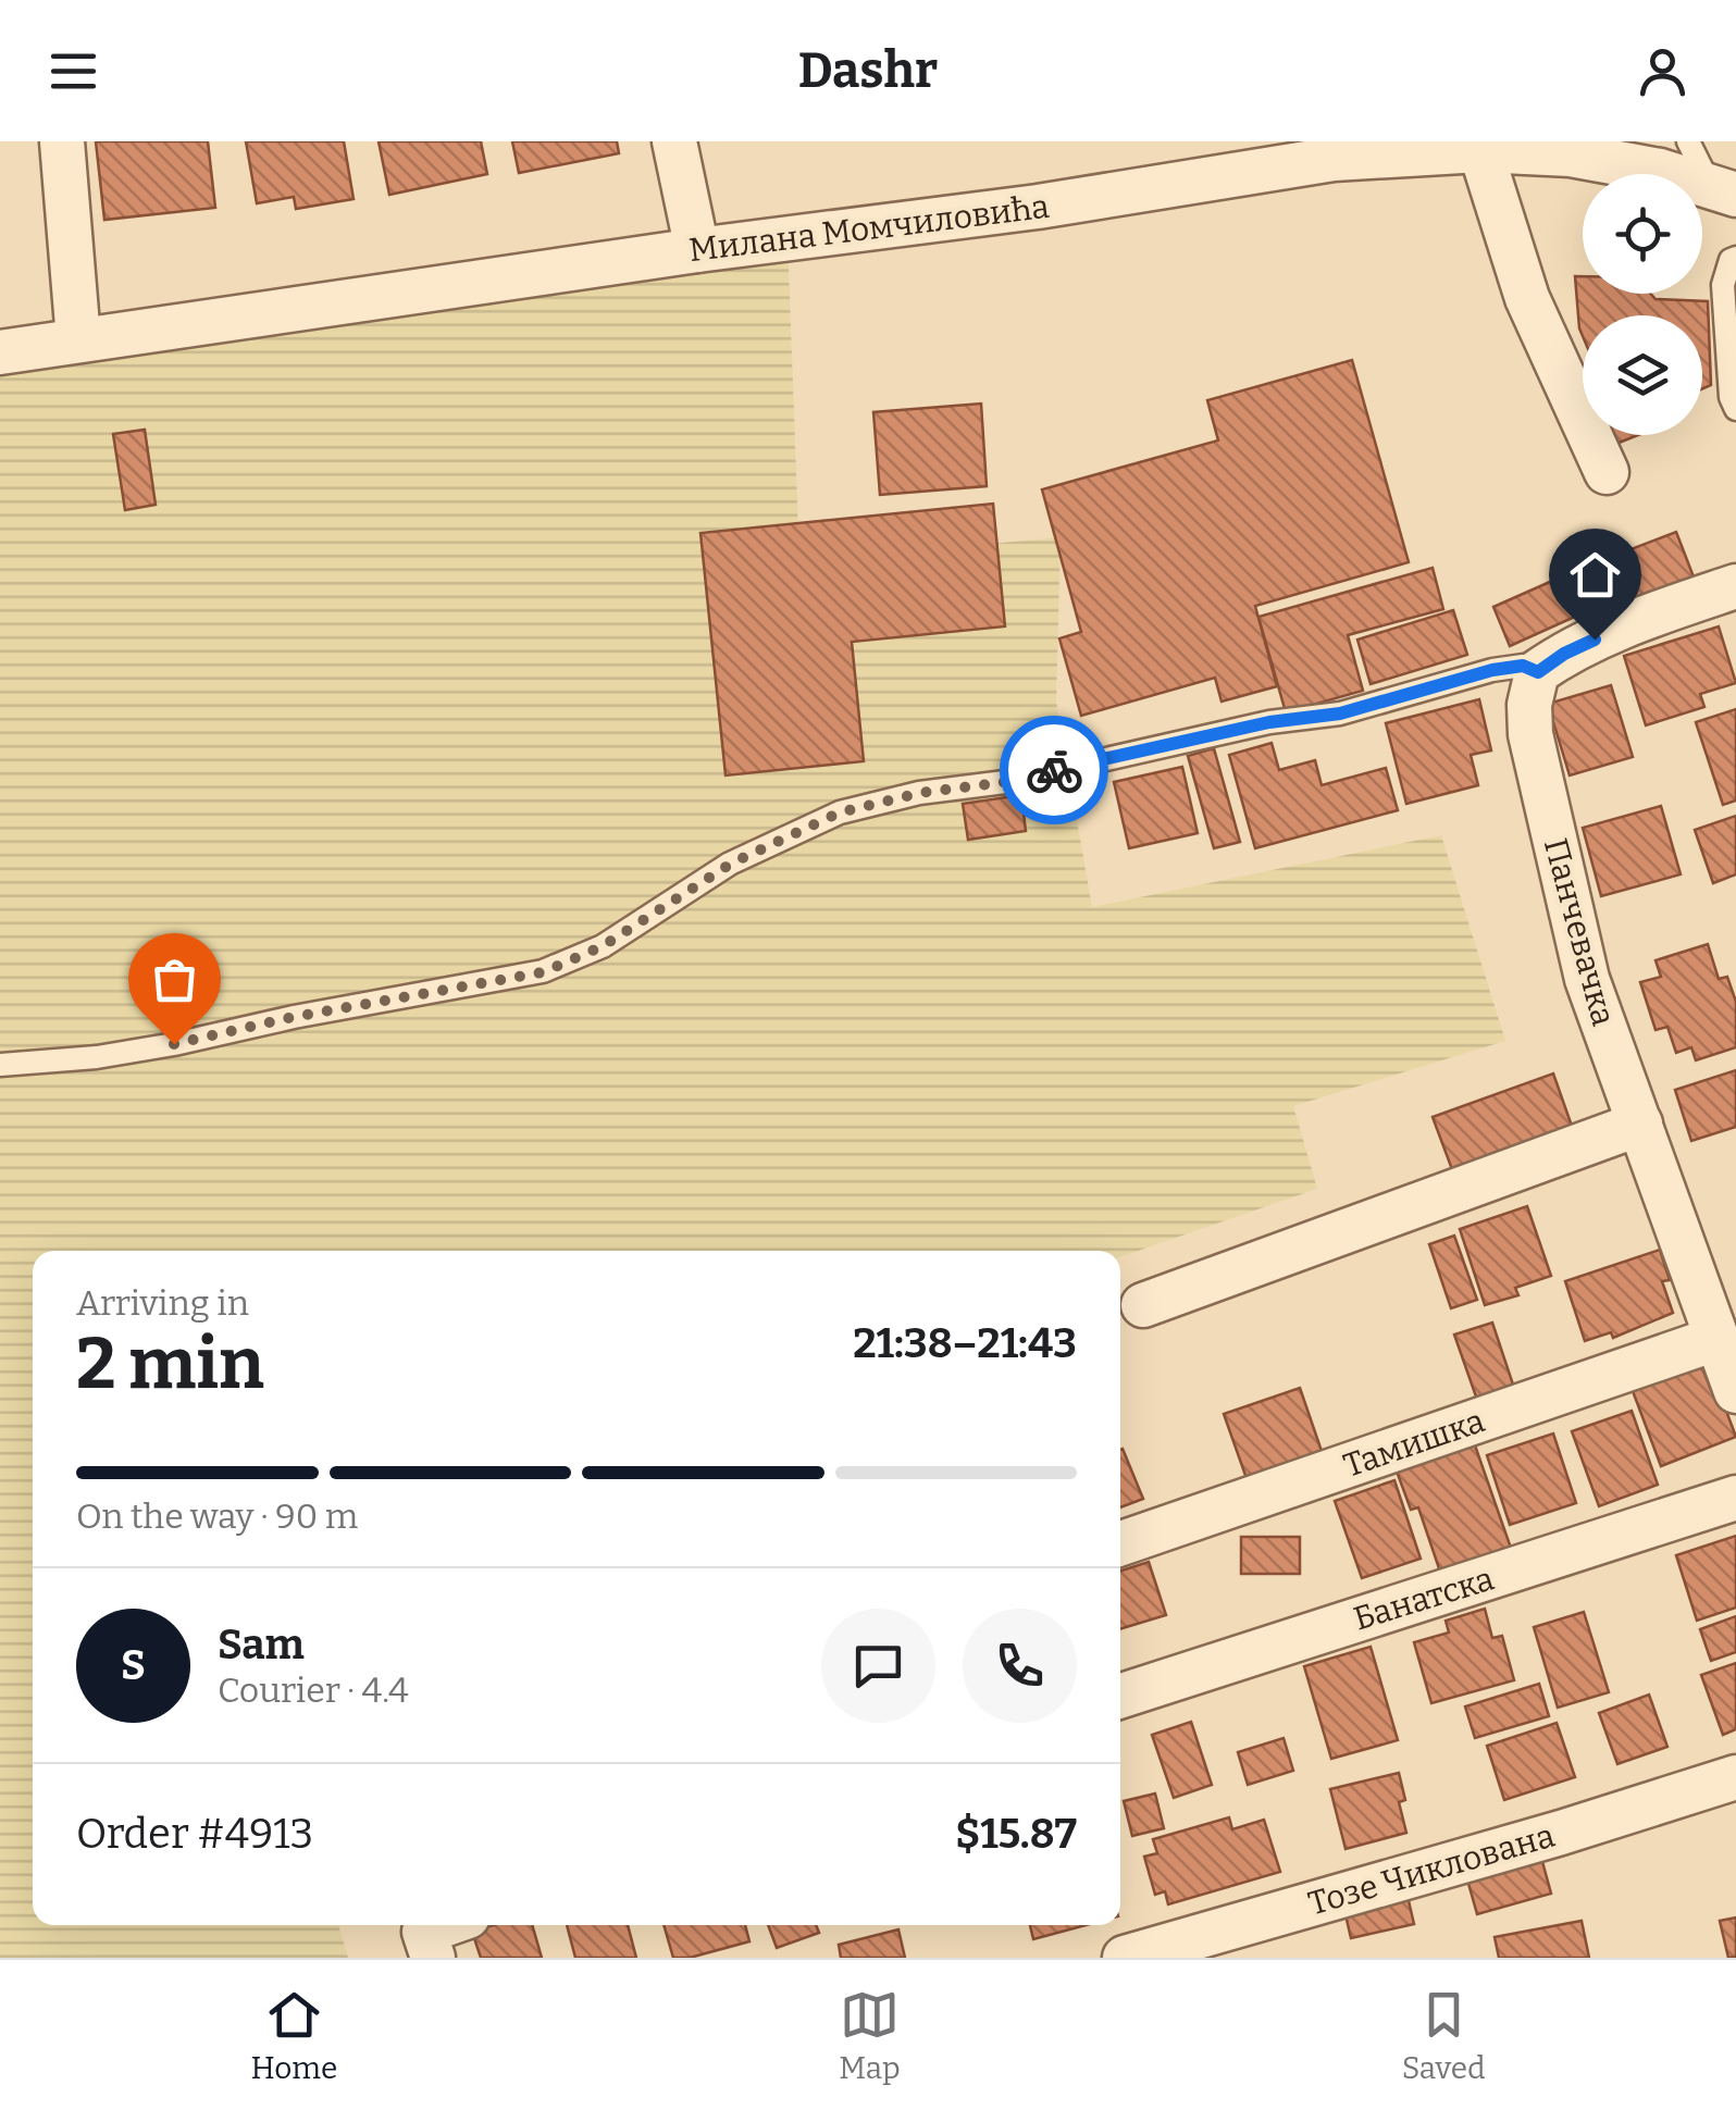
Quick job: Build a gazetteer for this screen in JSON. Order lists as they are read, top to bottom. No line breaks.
{"streets":{"street":["Милана Момчиловића","Панчевачка","Тамишка","Банатска","Тозе Чиклована"]},"crossings":[["Панчевачка","Тамишка"]],"page":{"header":"Dashr","heading":["2 min","Arriving in","21:38–21:43"],"panel":["Sam","Courier · 4.4","Order #4913","$15.87"],"bar":"On the way · 90 m","round":"S","tabs":["Home","Map","Saved"]}}
